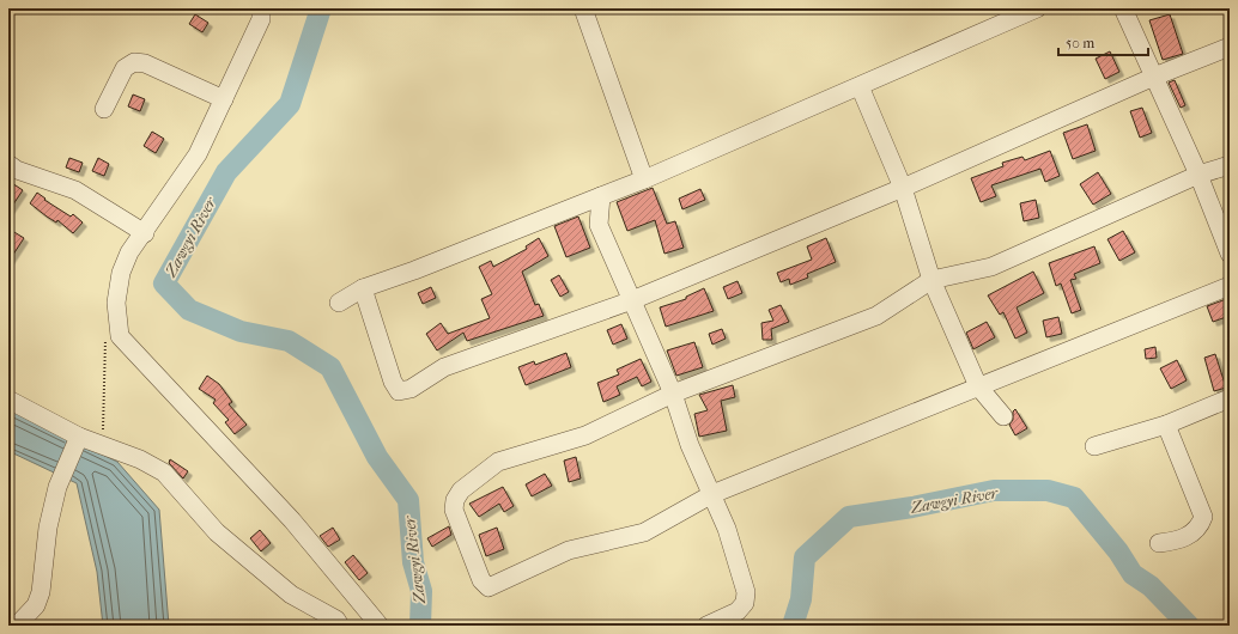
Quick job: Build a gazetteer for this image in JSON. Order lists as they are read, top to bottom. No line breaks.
{"water":["Zawgyi River"],"scale_bar":"50 m"}
